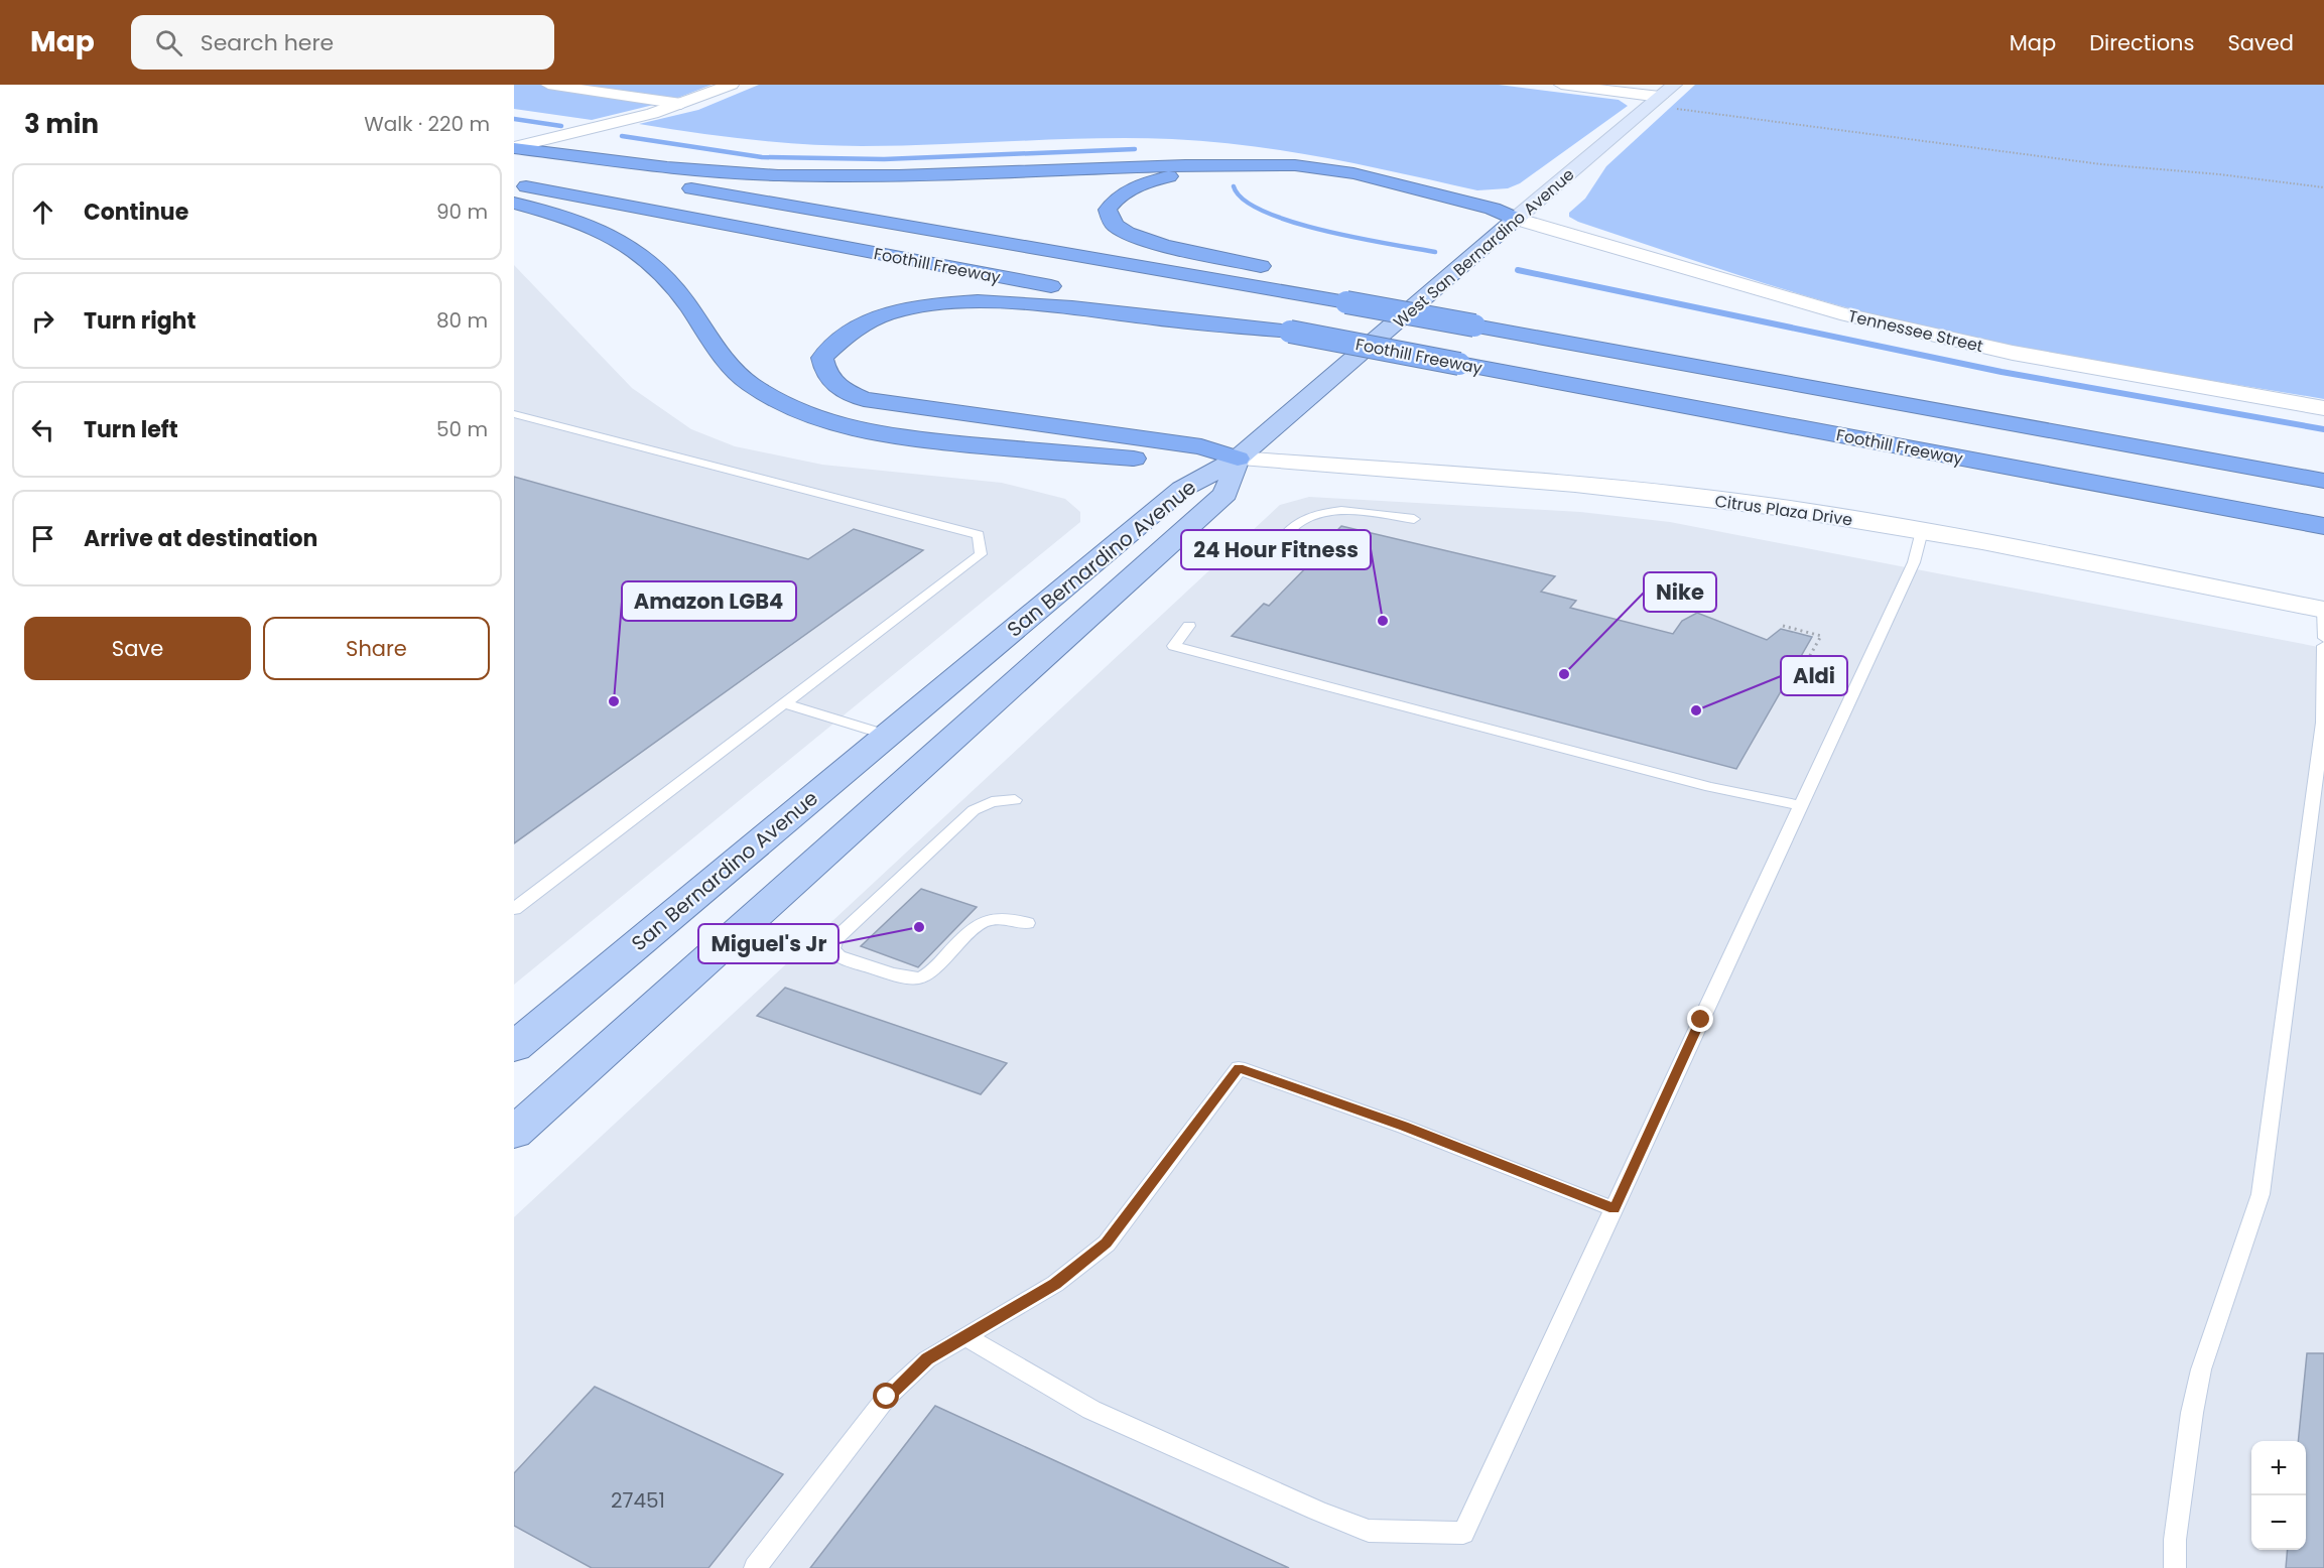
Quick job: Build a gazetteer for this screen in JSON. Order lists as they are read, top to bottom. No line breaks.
{"streets":{"highway":["Foothill Freeway"],"main road":["West San Bernardino Avenue","San Bernardino Avenue"],"street":["Tennessee Street","Citrus Plaza Drive"]},"crossings":[["West San Bernardino Avenue","Tennessee Street"],["West San Bernardino Avenue","Citrus Plaza Drive"],["West San Bernardino Avenue","San Bernardino Avenue"],["Citrus Plaza Drive","San Bernardino Avenue"]],"places":["24 Hour Fitness","Nike","Amazon LGB4","Aldi","Miguel's Jr"],"house_numbers":["27451"],"page":{"header":"Map","search":"Search here","nav":["Map","Directions","Saved"],"heading":["3 min","Walk · 220 m"],"list":[["Continue","90 m"],["Turn right","80 m"],["Turn left","50 m"],"Arrive at destination"],"buttons":["Save","Share"],"map_buttons":["+","−"]}}
